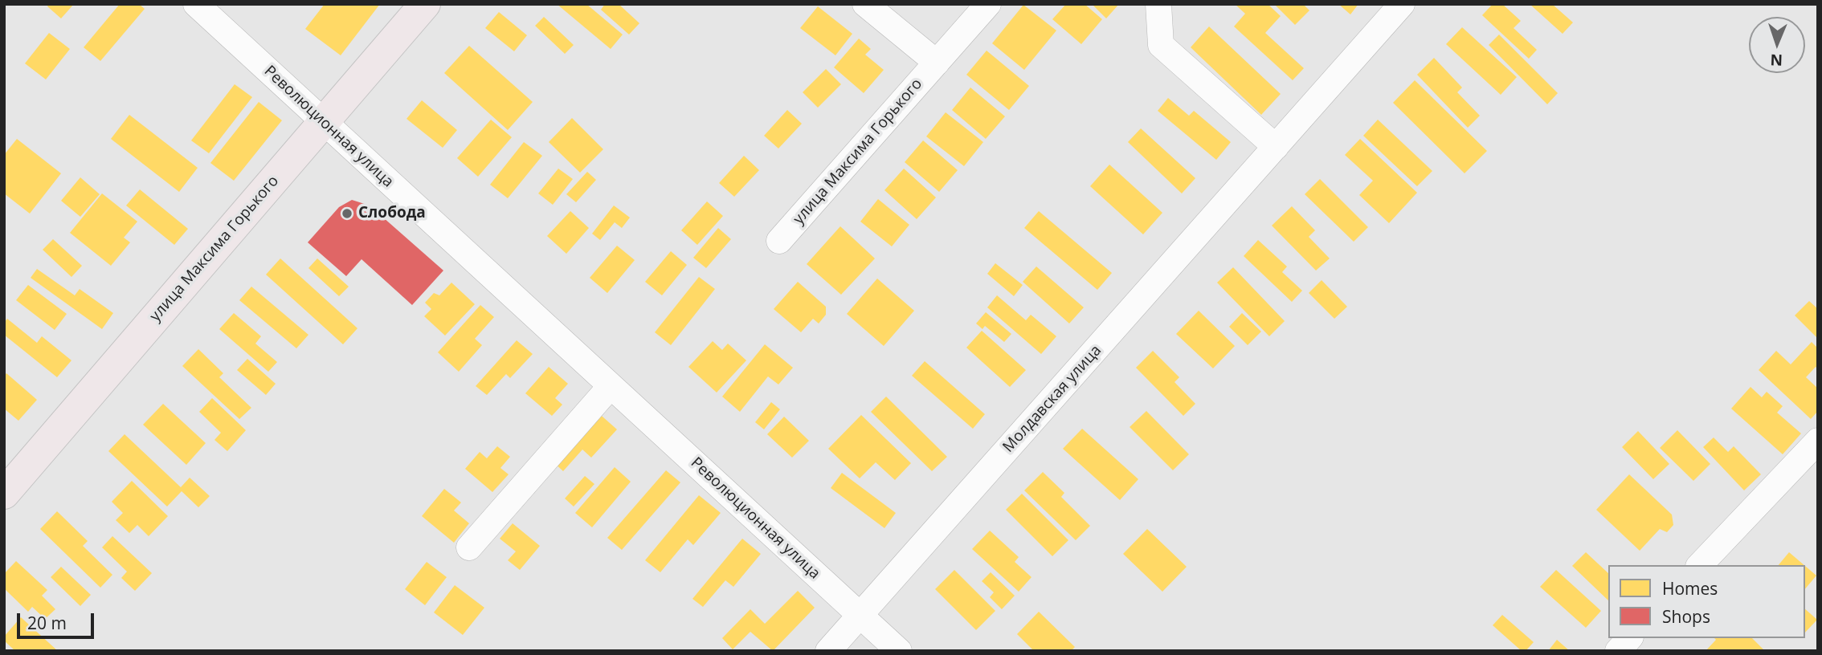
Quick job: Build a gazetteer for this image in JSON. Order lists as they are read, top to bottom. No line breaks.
{"streets":{"main road":["улица Максима Горького"],"street":["Революционная улица","Молдавская улица"]},"crossings":[["Революционная улица","улица Максима Горького"],["Революционная улица","Молдавская улица"]],"places":["Слобода"],"legend":["Homes","Shops"],"scale_bar":"20 m","north":"bottom"}
